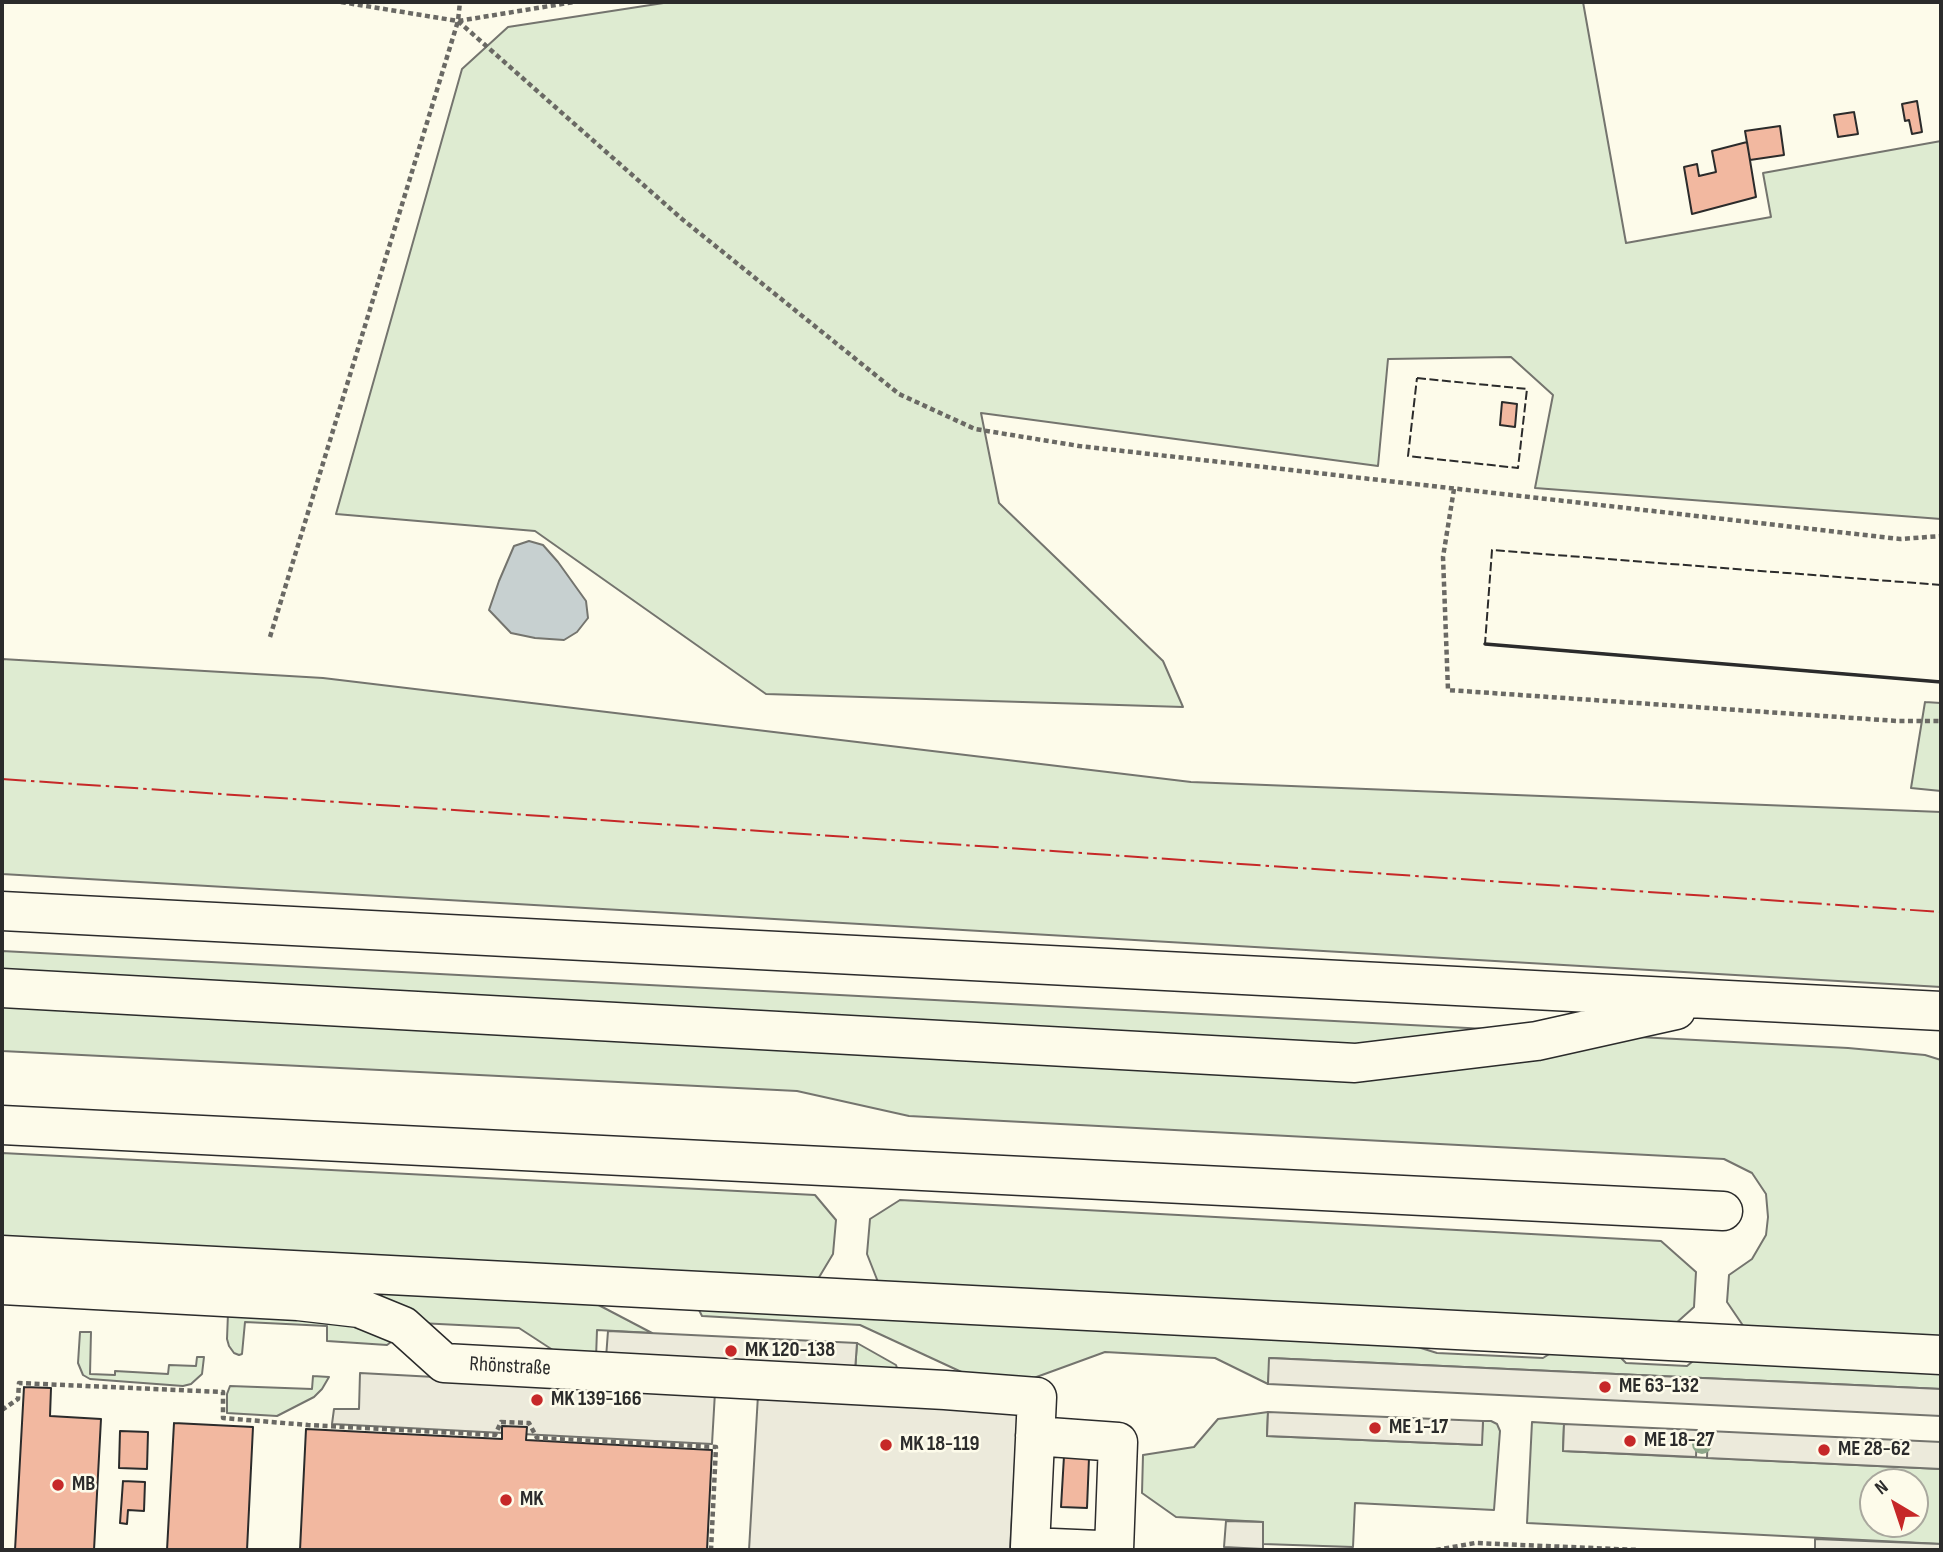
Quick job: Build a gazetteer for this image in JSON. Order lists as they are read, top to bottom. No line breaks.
{"streets":{"lane":["Rhönstraße"]},"places":["MK 120-138","ME 63-132","MK 139-166","ME 1-17","ME 18-27","MK 18-119","ME 28-62","MB","MK"],"north":"top left"}
